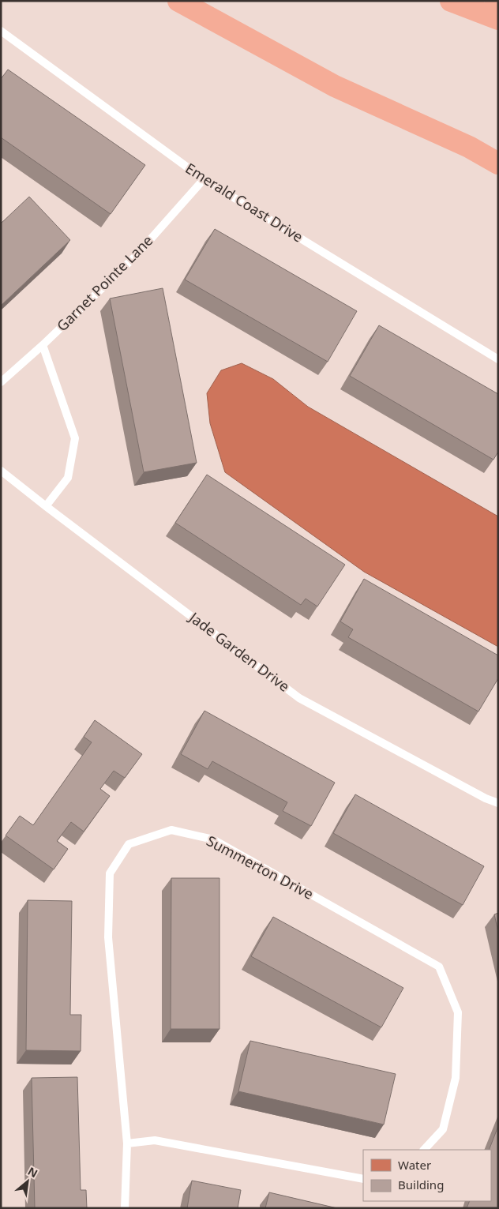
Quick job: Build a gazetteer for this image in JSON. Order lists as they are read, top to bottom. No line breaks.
{"streets":{"lane":["Emerald Coast Drive","Garnet Pointe Lane","Jade Garden Drive","Summerton Drive"]},"crossings":[["Emerald Coast Drive","Garnet Pointe Lane"]],"legend":["Water","Building"],"north":"top right"}
